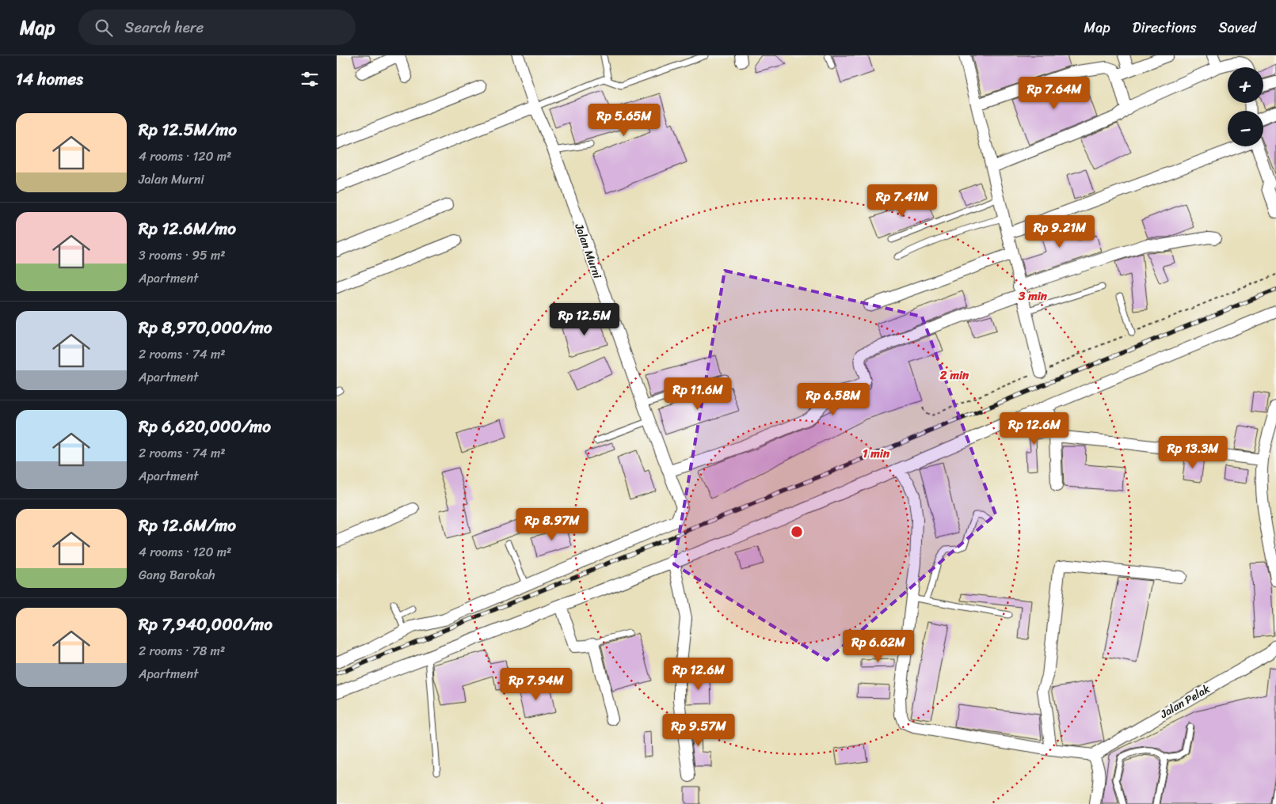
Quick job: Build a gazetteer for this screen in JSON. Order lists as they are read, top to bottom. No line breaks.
{"streets":{"street":["Jalan Murni","Jalan Pelak"]},"page":{"header":"Map","search":"Search here","nav":["Map","Directions","Saved"],"heading":"14 homes","map_buttons":["+","−"],"price":["Rp 7.64M","Rp 5.65M","Rp 7.41M","Rp 9.21M","Rp 12.5M","Rp 11.6M","Rp 6.58M","Rp 12.6M","Rp 13.3M","Rp 8.97M","Rp 6.62M","Rp 12.6M","Rp 7.94M","Rp 9.57M"],"list":[{"name":"Rp 12.5M/mo","note":"4 rooms · 120 m² · Jalan Murni"},{"name":"Rp 12.6M/mo","note":"3 rooms · 95 m² · Apartment"},{"name":"Rp 8,970,000/mo","note":"2 rooms · 74 m² · Apartment"},{"name":"Rp 6,620,000/mo","note":"2 rooms · 74 m² · Apartment"},{"name":"Rp 12.6M/mo","note":"4 rooms · 120 m² · Gang Barokah"},{"name":"Rp 7,940,000/mo","note":"2 rooms · 78 m² · Apartment"}]},"rings":["3 min","2 min","1 min"]}
